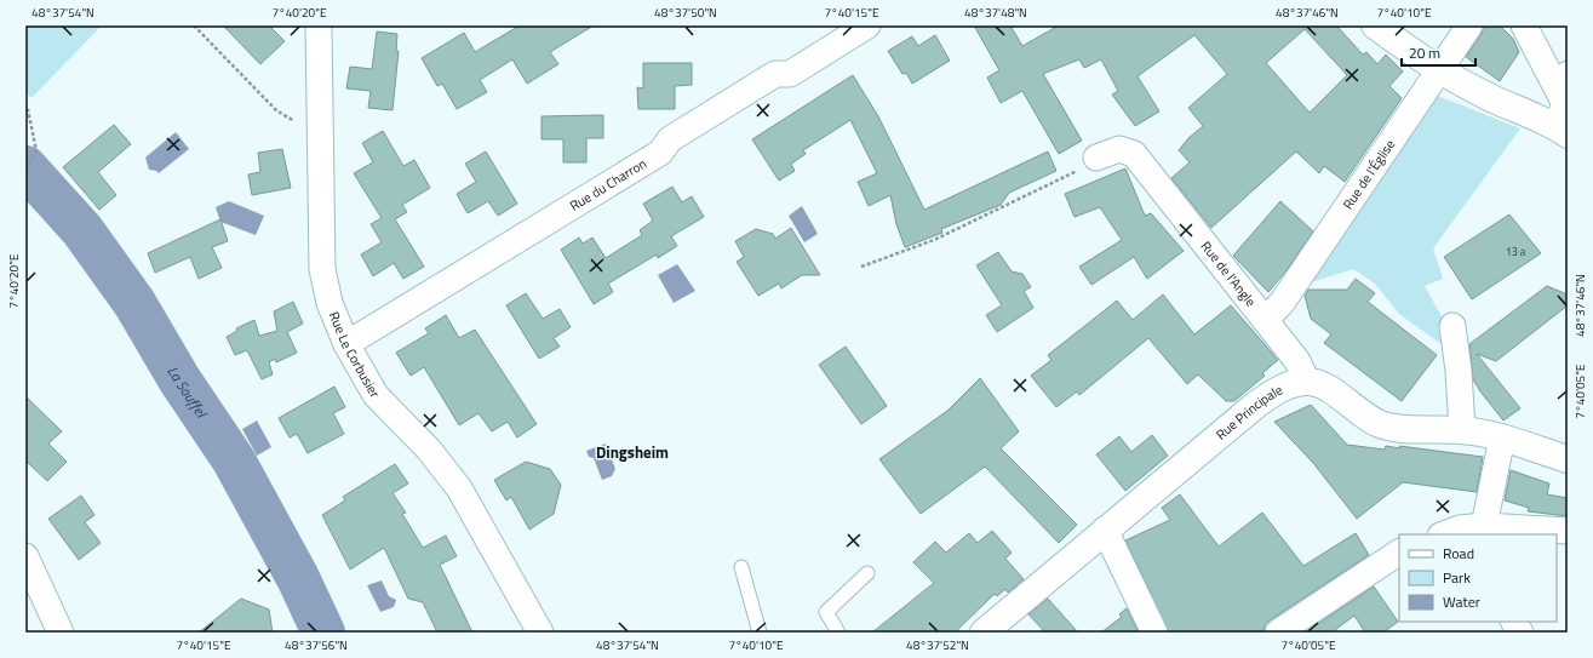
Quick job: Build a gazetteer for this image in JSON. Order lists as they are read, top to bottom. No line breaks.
{"streets":{"street":["Rue de l'Église","Rue du Charron","Rue de l'Angle","Rue Le Corbusier","Rue Principale"]},"crossings":[["Rue de l'Église","Rue de l'Angle"],["Rue du Charron","Rue Le Corbusier"],["Rue de l'Angle","Rue Principale"]],"districts":["Dingsheim"],"water":["La Souffel"],"house_numbers":["13 a"],"legend":["Road","Park","Water"],"scale_bar":"20 m","coordinates":["48°37'54\"N","7°40'20\"E","48°37'50\"N","7°40'15\"E","48°37'48\"N","48°37'46\"N","7°40'10\"E","7°40'05\"E","48°37'56\"N","48°37'52\"N"]}
